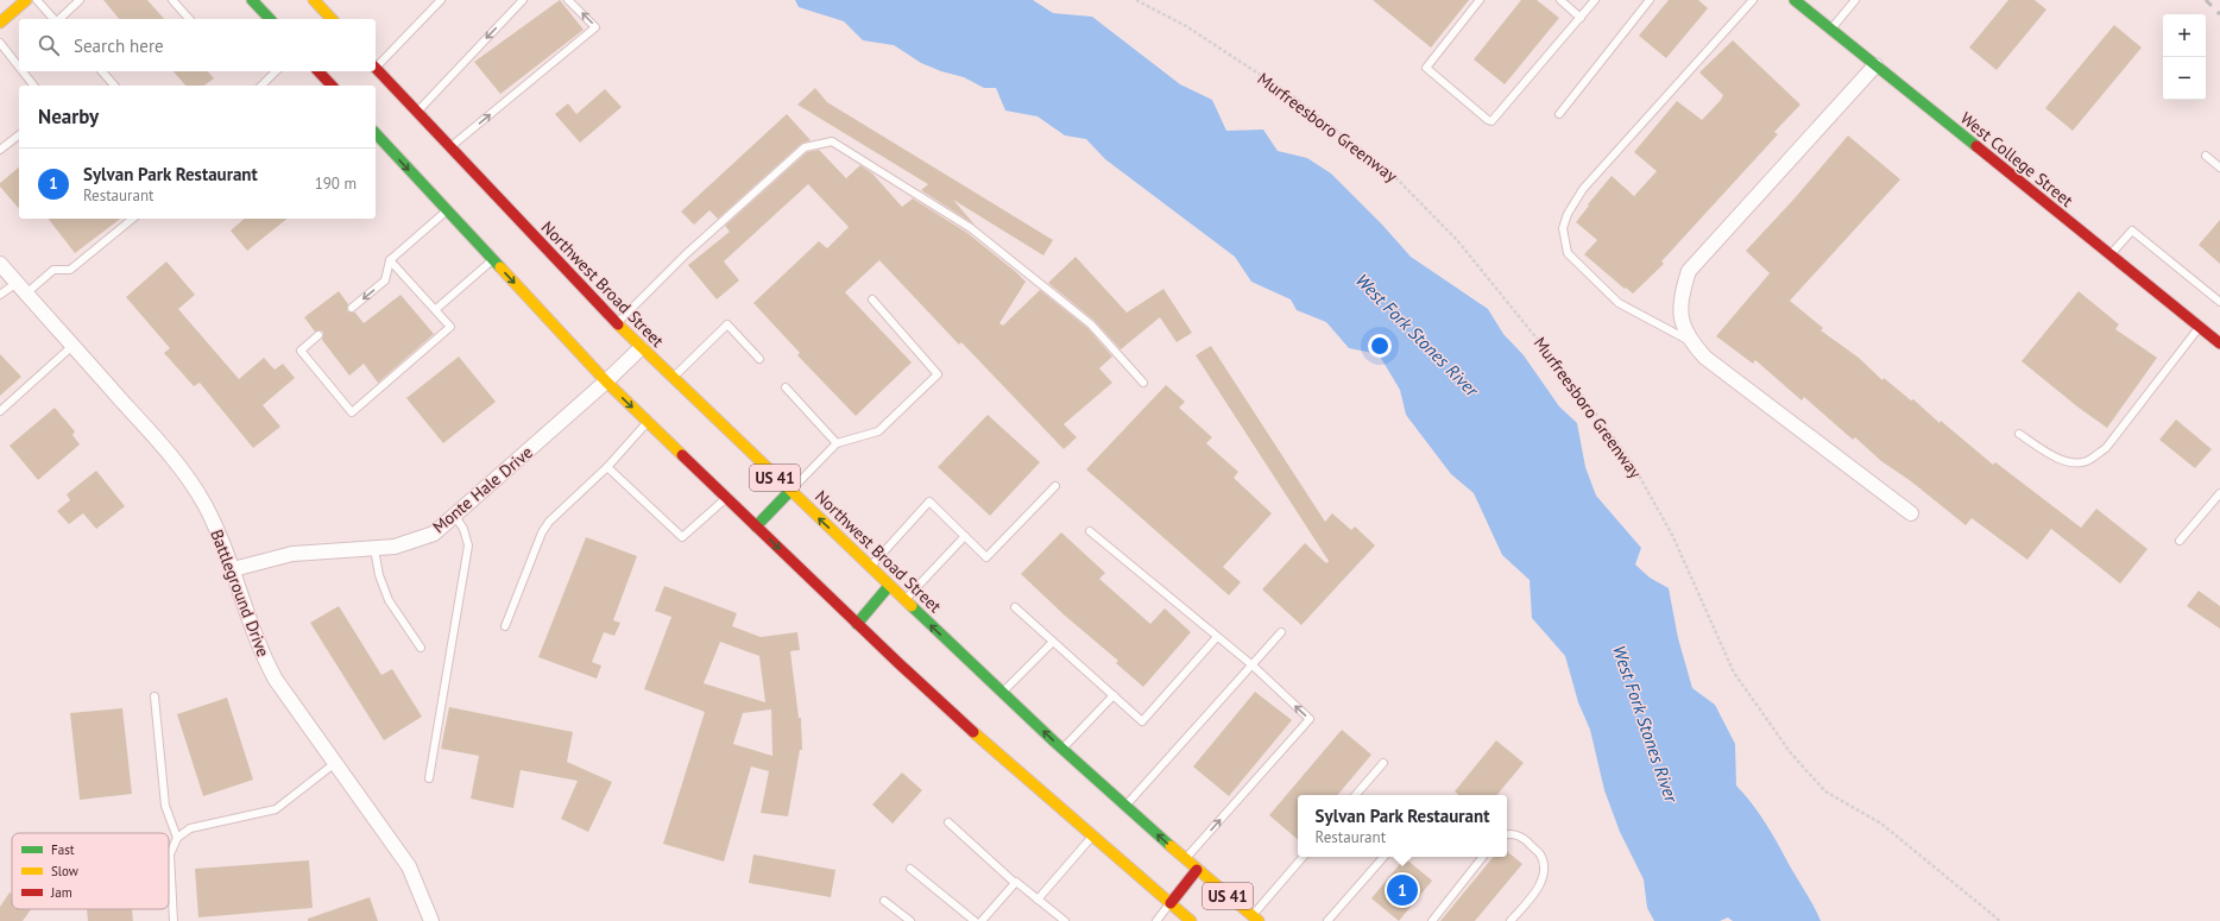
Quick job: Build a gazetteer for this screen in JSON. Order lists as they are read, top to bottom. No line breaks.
{"streets":{"main road":["West College Street","Northwest Broad Street","US 41"],"street":["Monte Hale Drive","Battleground Drive"],"path":["Murfreesboro Greenway"]},"crossings":[["Northwest Broad Street","Monte Hale Drive"],["US 41","Monte Hale Drive"],["Monte Hale Drive","Battleground Drive"]],"water":["West Fork Stones River"],"legend":["Fast","Slow","Jam"],"page":{"map_buttons":["+","−"],"search":"Search here","heading":"Nearby","list":[{"mark":"1","name":"Sylvan Park Restaurant","note":"Restaurant","value":"190 m"}],"popup":["Sylvan Park Restaurant","Restaurant"],"pins":"1"}}
